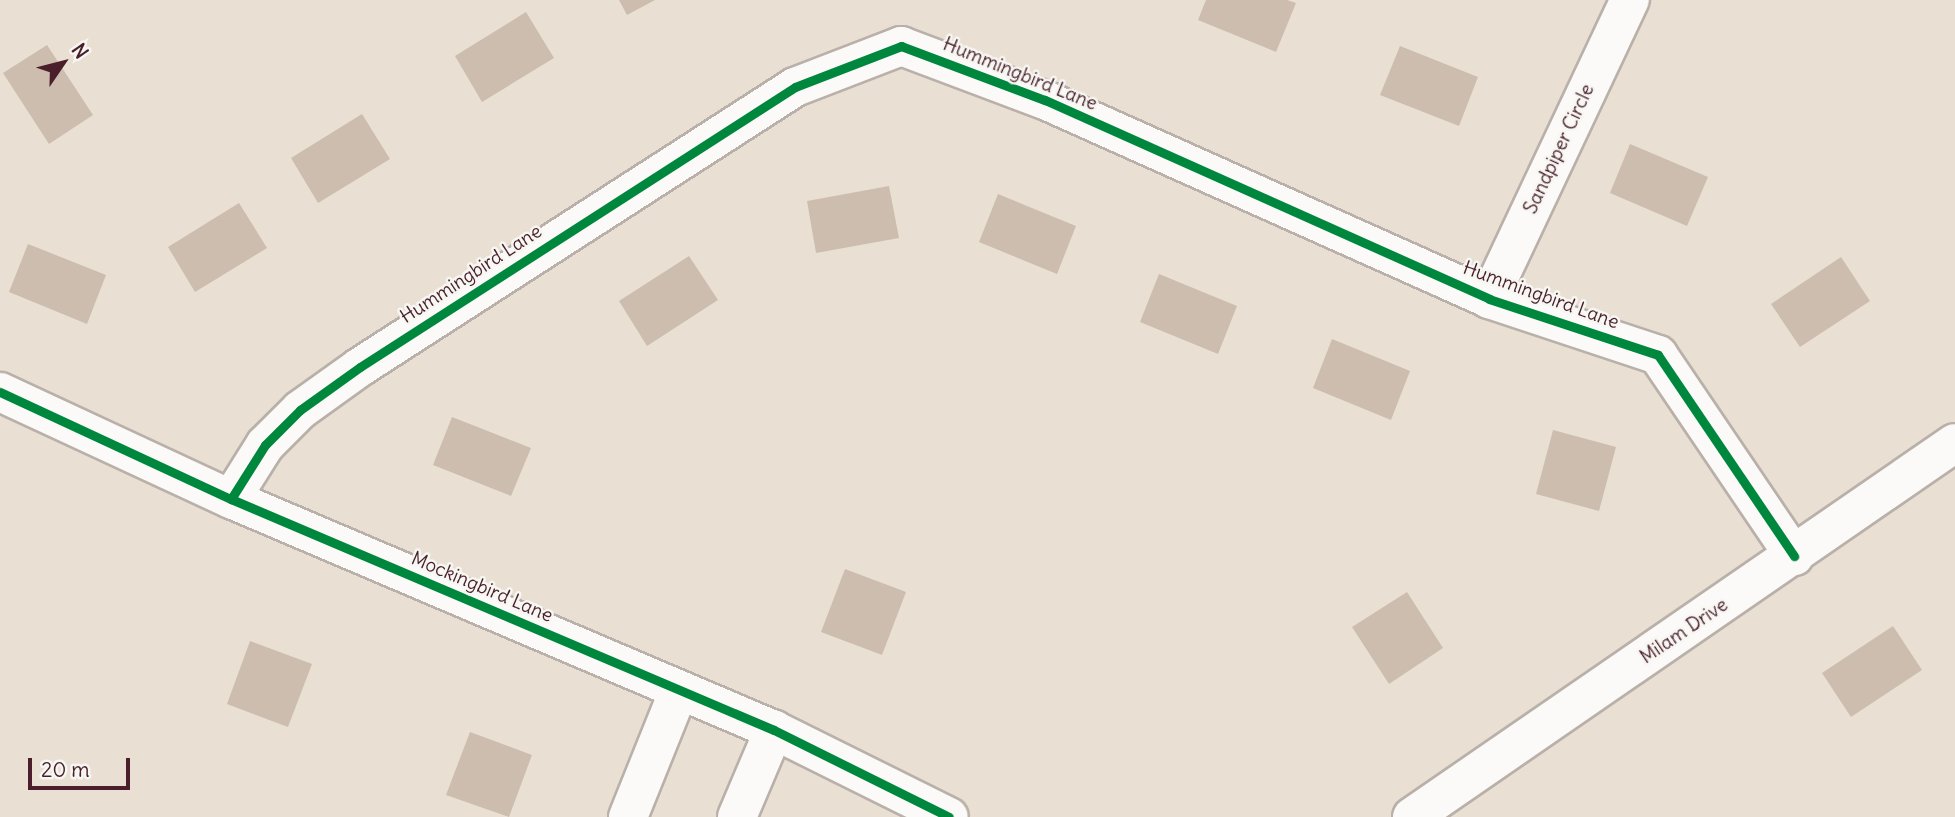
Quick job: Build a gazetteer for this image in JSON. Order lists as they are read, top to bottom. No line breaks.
{"streets":{"street":["Hummingbird Lane","Sandpiper Circle","Mockingbird Lane","Milam Drive"]},"crossings":[["Hummingbird Lane","Sandpiper Circle"],["Hummingbird Lane","Mockingbird Lane"],["Hummingbird Lane","Milam Drive"]],"scale_bar":"20 m","north":"top right"}
